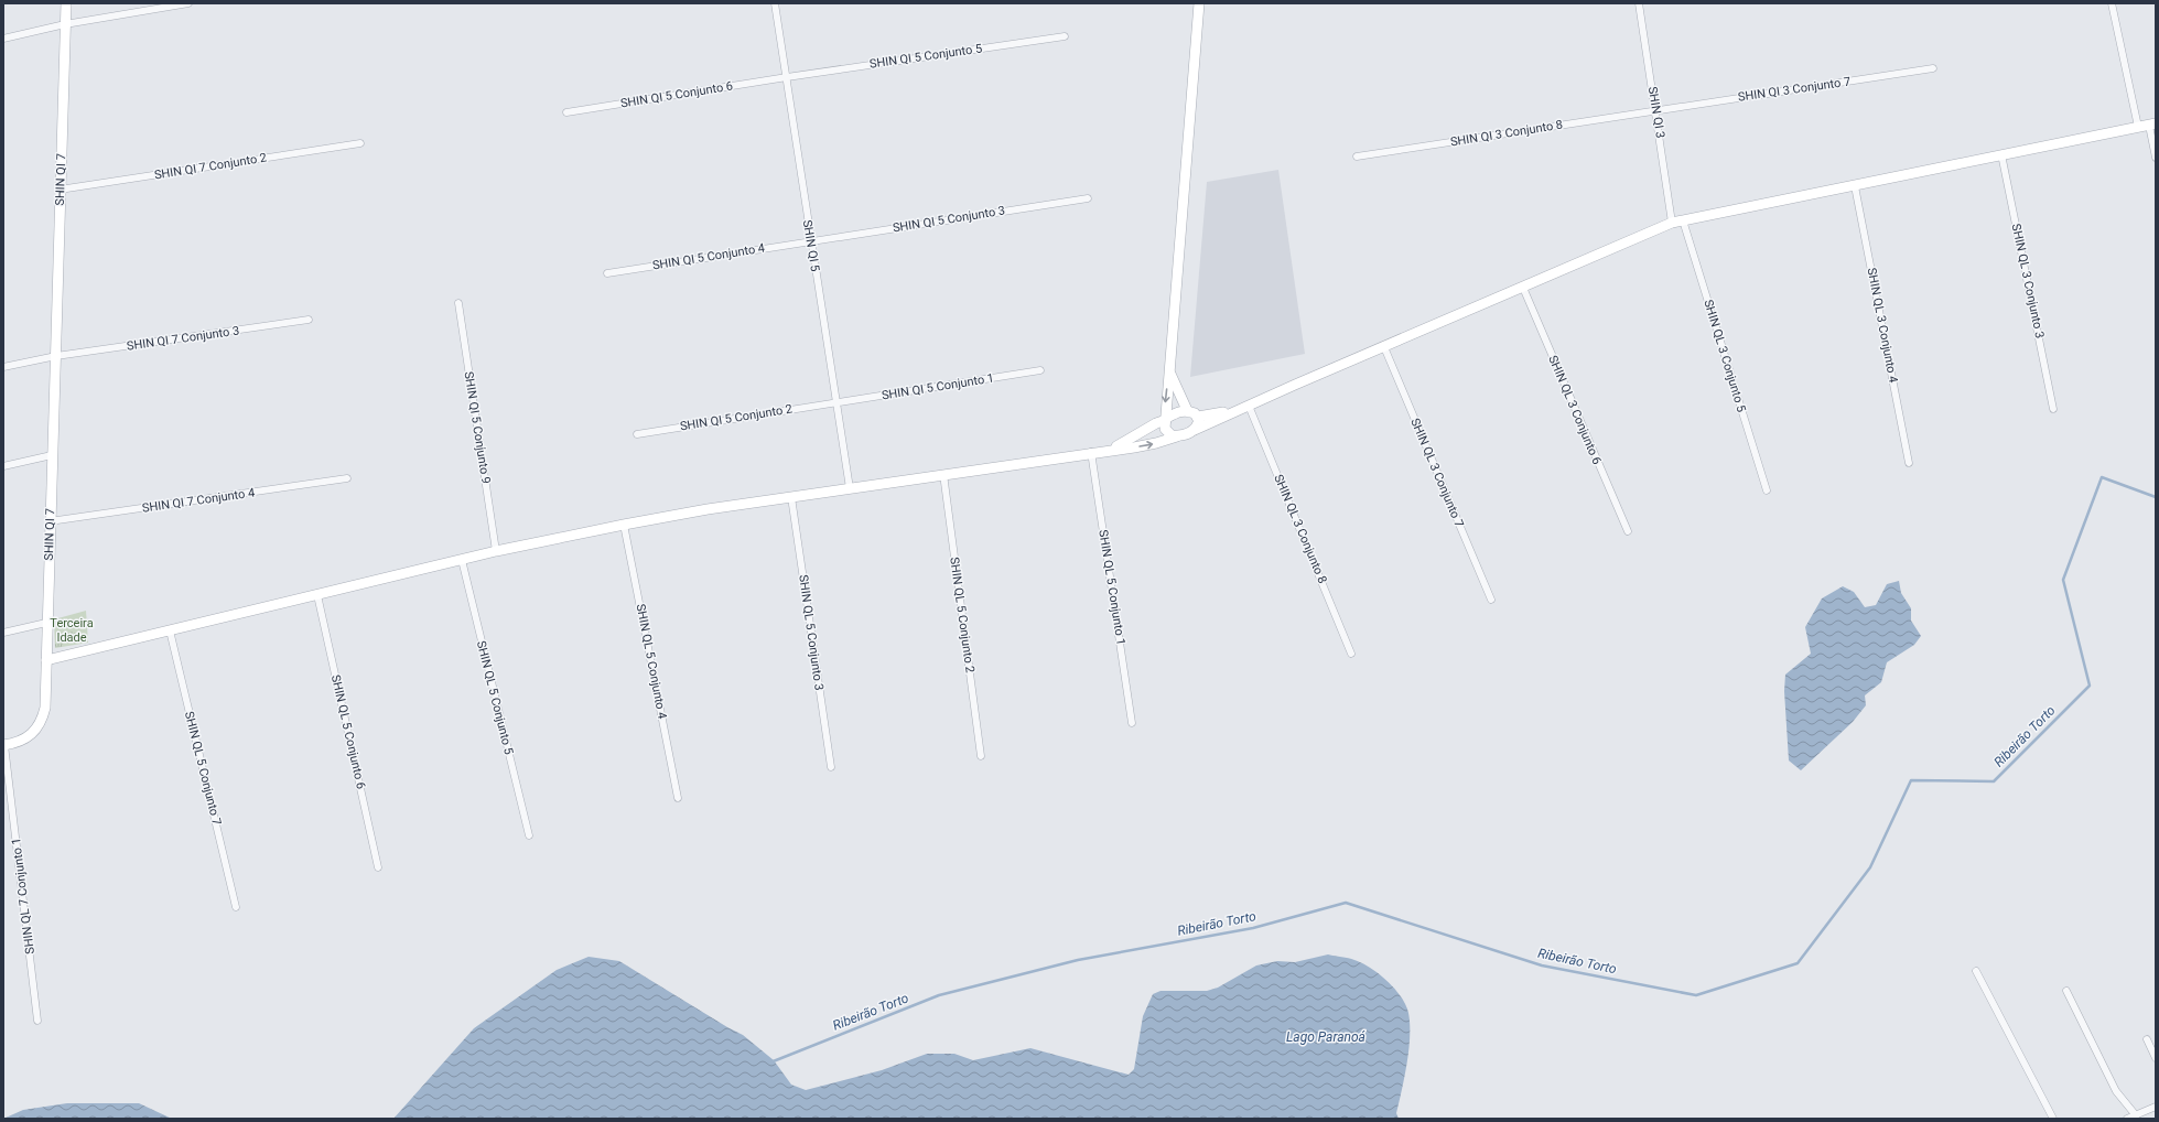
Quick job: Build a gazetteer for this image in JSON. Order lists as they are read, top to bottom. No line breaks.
{"streets":{"street":["SHIN QI 5 Conjunto 5","SHIN QI 3 Conjunto 7","SHIN QI 5 Conjunto 6","SHIN QI 3","SHIN QI 3 Conjunto 8","SHIN QI 7 Conjunto 2","SHIN QI 7","SHIN QI 5 Conjunto 3","SHIN QI 5","SHIN QI 5 Conjunto 4","SHIN QL 3 Conjunto 3","SHIN QL 3 Conjunto 4","SHIN QI 7 Conjunto 3","SHIN QL 3 Conjunto 5","SHIN QI 5 Conjunto 1","SHIN QL 3 Conjunto 6","SHIN QI 5 Conjunto 2","SHIN QI 5 Conjunto 9","SHIN QL 3 Conjunto 7","SHIN QI 7 Conjunto 4","SHIN QL 3 Conjunto 8","SHIN QL 5 Conjunto 1","SHIN QL 5 Conjunto 2","SHIN QL 5 Conjunto 3","SHIN QL 5 Conjunto 4","SHIN QL 5 Conjunto 5","SHIN QL 5 Conjunto 6","SHIN QL 5 Conjunto 7","SHIN QL 7 Conjunto 1"]},"crossings":[["SHIN QI 5 Conjunto 5","SHIN QI 5 Conjunto 6"],["SHIN QI 5 Conjunto 5","SHIN QI 5"],["SHIN QI 3 Conjunto 7","SHIN QI 3"],["SHIN QI 3 Conjunto 7","SHIN QI 3 Conjunto 8"],["SHIN QI 5 Conjunto 6","SHIN QI 5"],["SHIN QI 3","SHIN QI 3 Conjunto 8"],["SHIN QI 7 Conjunto 2","SHIN QI 7"],["SHIN QI 7","SHIN QI 7 Conjunto 3"],["SHIN QI 7","SHIN QI 7 Conjunto 4"],["SHIN QI 7","SHIN QL 7 Conjunto 1"],["SHIN QI 5 Conjunto 3","SHIN QI 5"],["SHIN QI 5 Conjunto 3","SHIN QI 5 Conjunto 4"],["SHIN QI 5","SHIN QI 5 Conjunto 4"],["SHIN QI 5","SHIN QI 5 Conjunto 1"],["SHIN QI 5","SHIN QI 5 Conjunto 2"],["SHIN QI 5 Conjunto 1","SHIN QI 5 Conjunto 2"]],"water":["Ribeirão Torto","Lago Paranoá"],"parks":["Terceira Idade"]}
